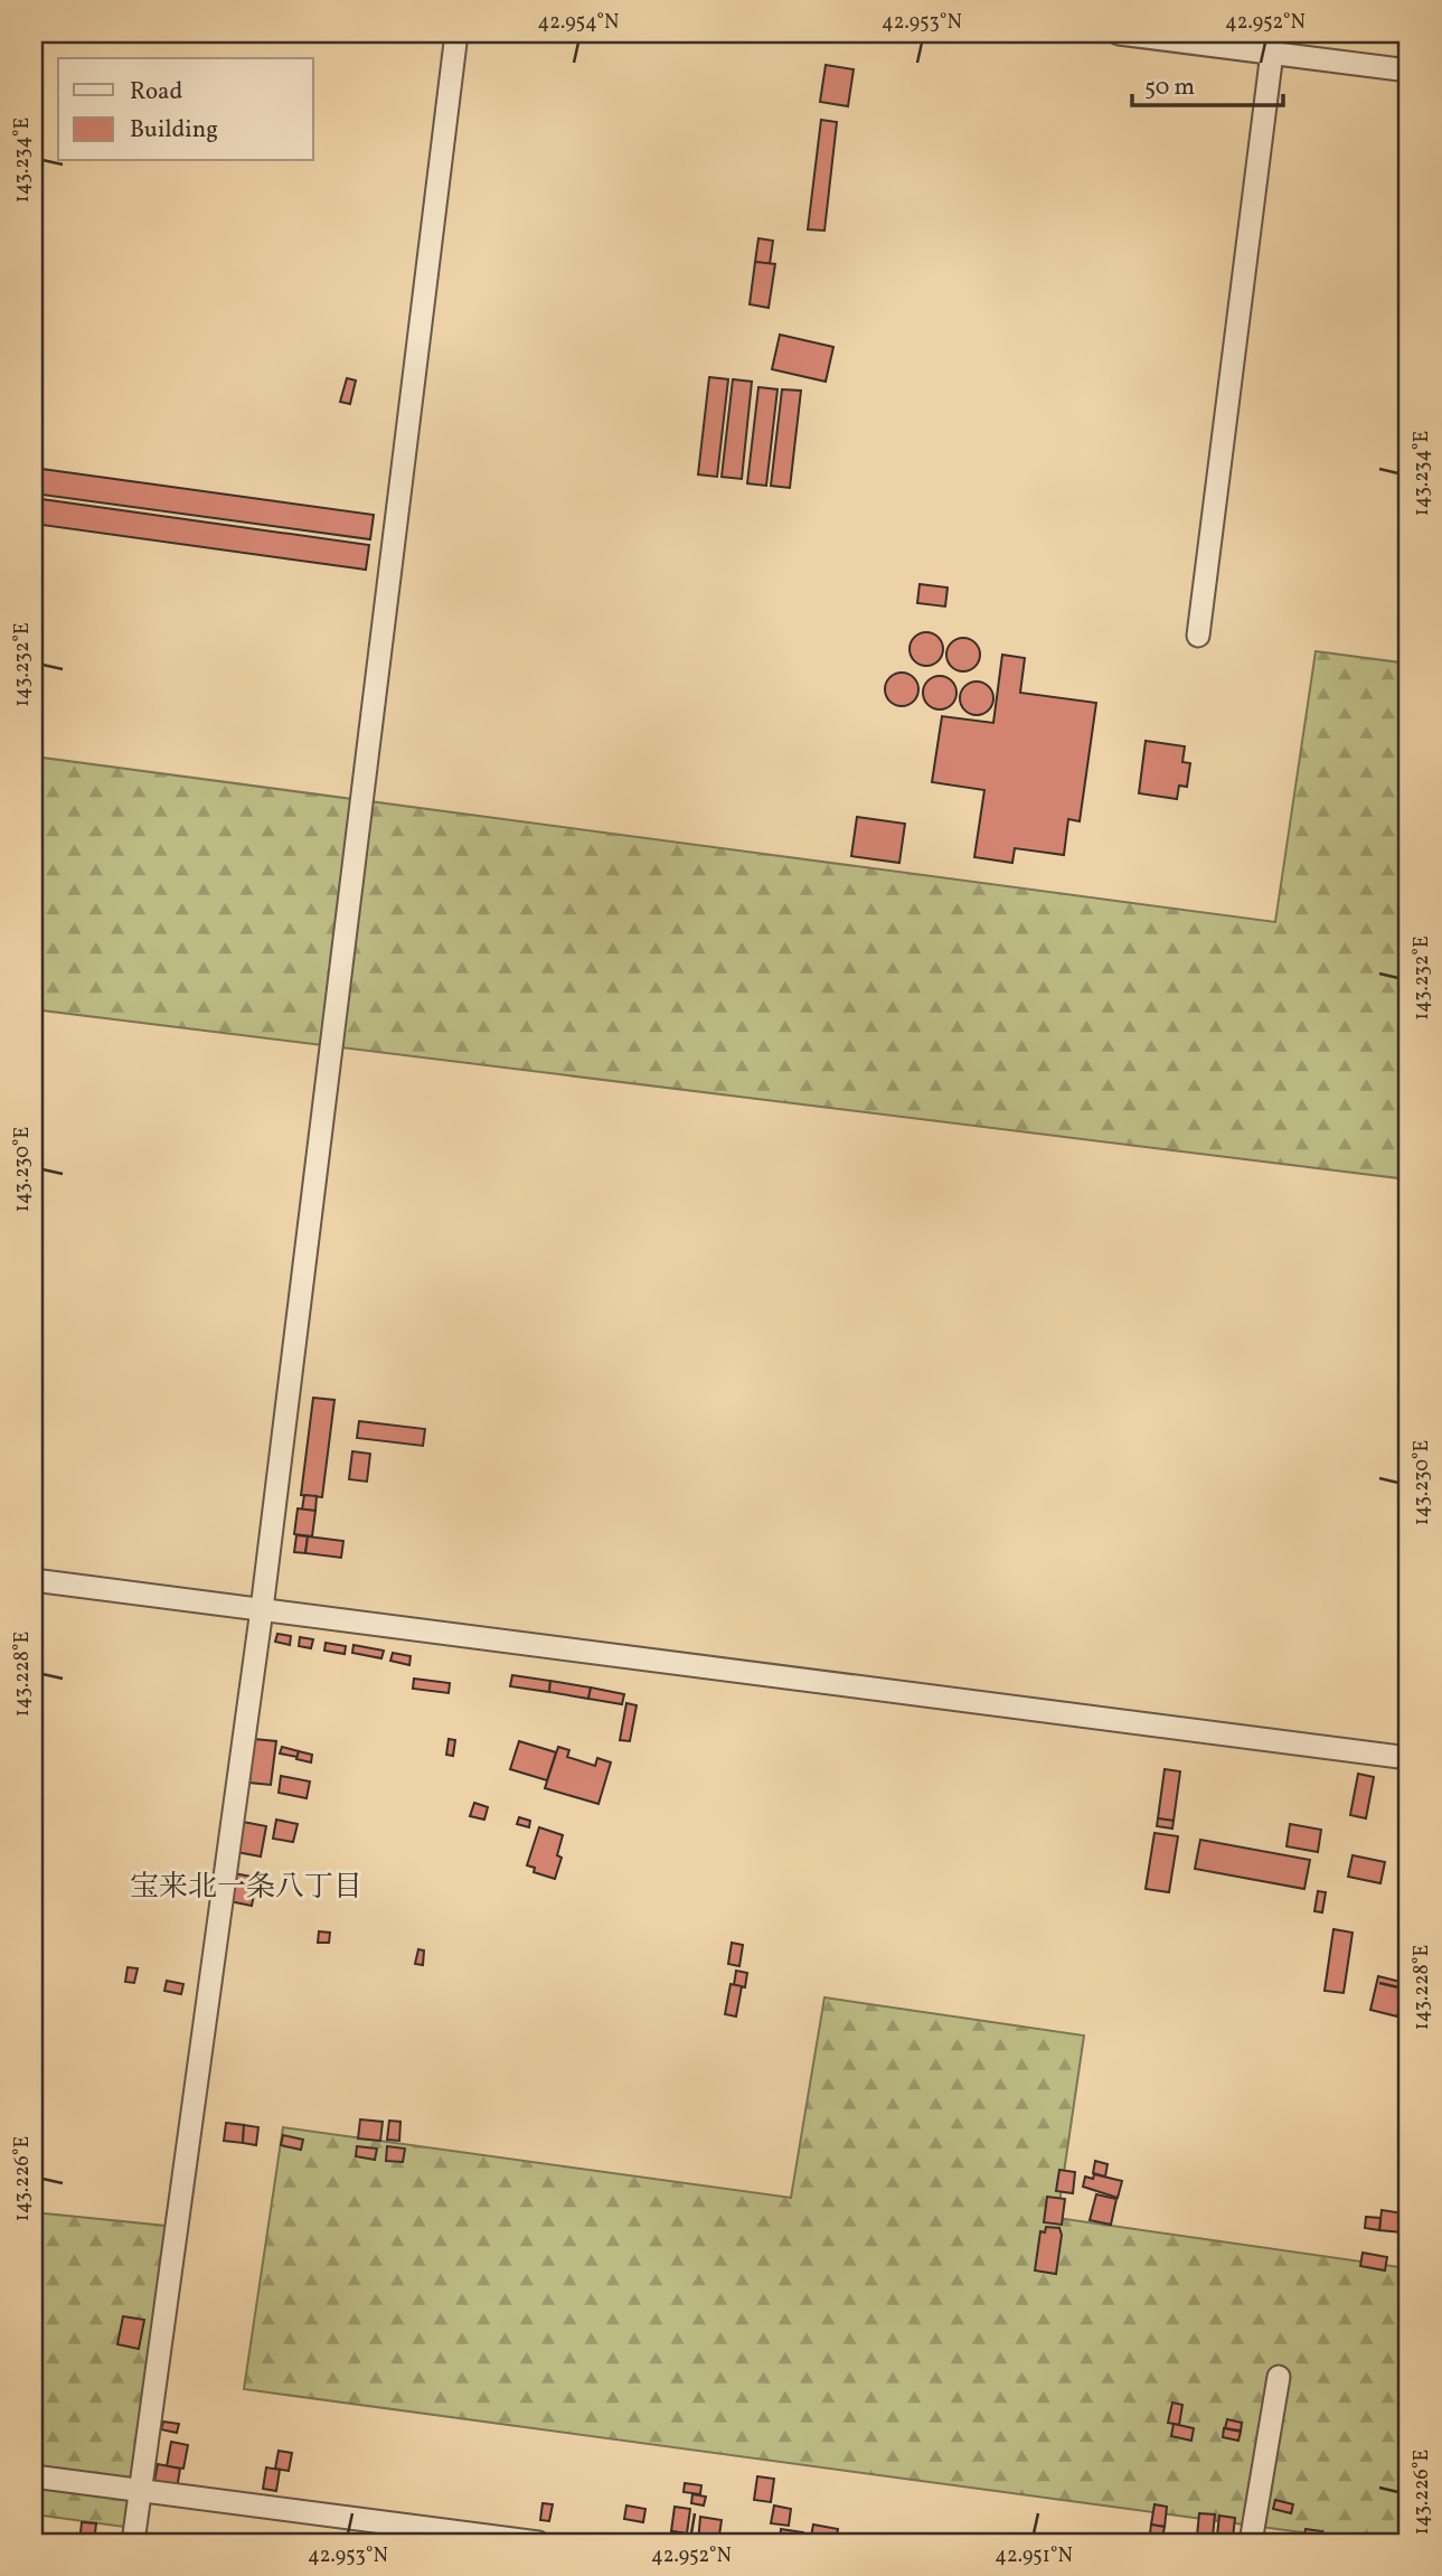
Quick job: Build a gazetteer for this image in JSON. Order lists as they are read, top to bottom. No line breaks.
{"districts":["宝来北一条八丁目"],"legend":["Road","Building"],"scale_bar":"50 m","coordinates":["42.954°N","42.953°N","42.952°N","143.234°E","143.232°E","143.230°E","143.228°E","143.226°E","42.951°N"]}
